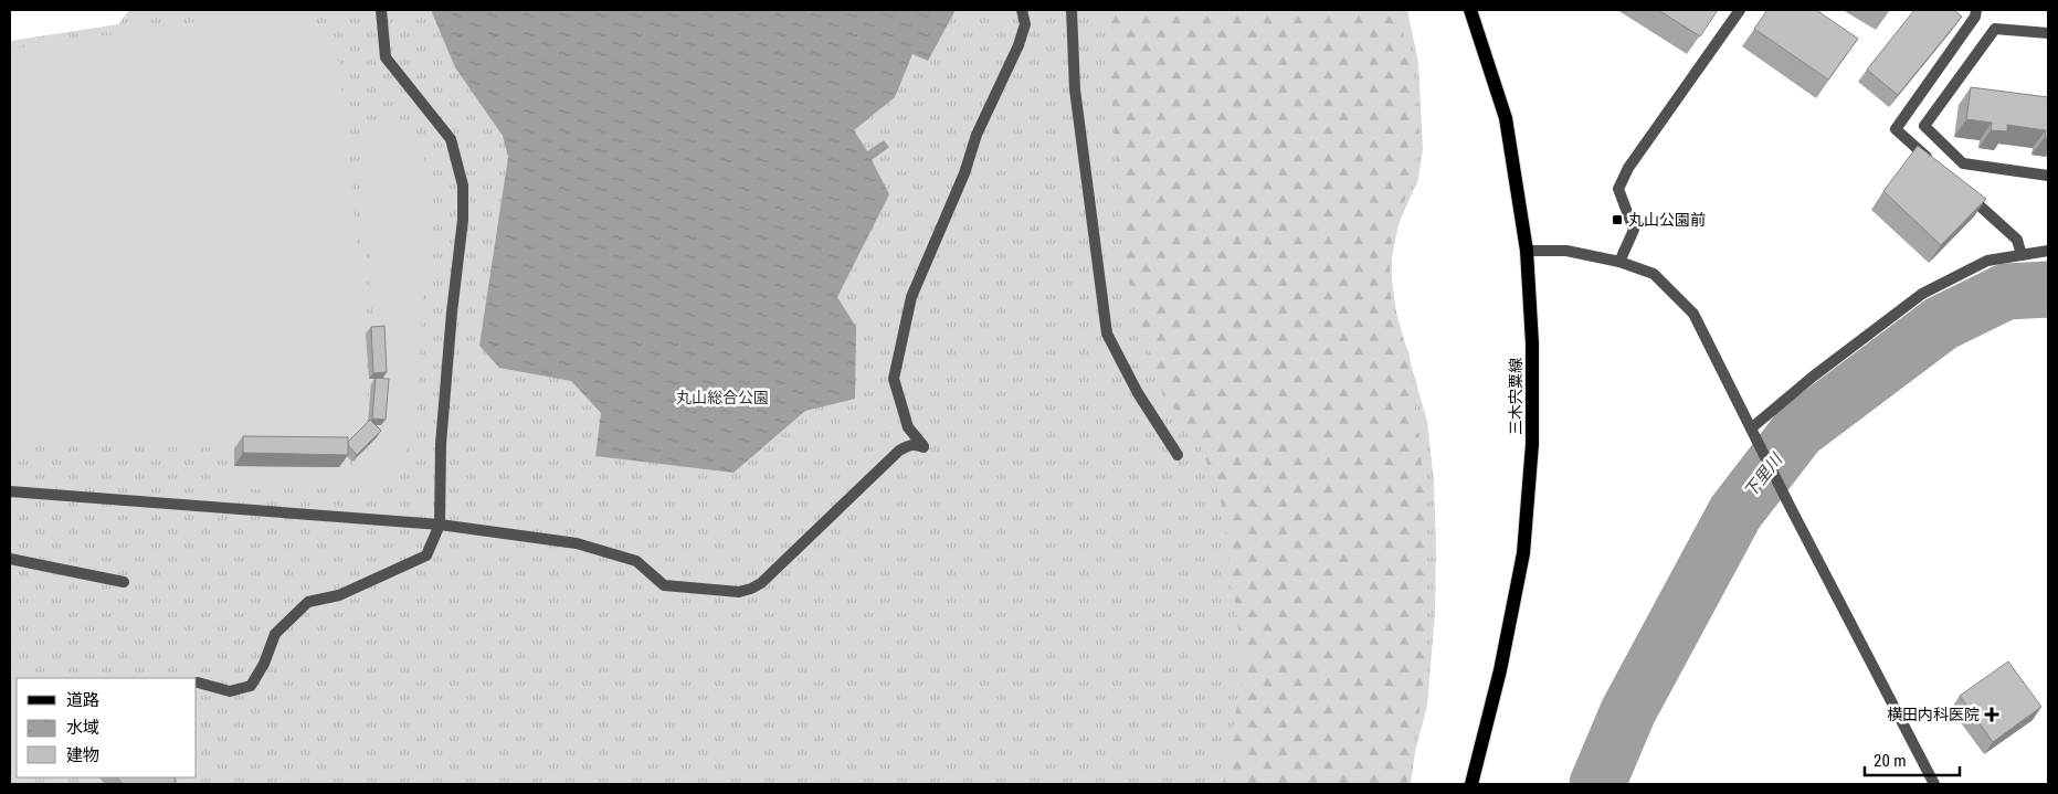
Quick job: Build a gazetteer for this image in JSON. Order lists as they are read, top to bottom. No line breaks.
{"streets":{"main road":["三木宍粟線"]},"water":["下里川"],"parks":["丸山総合公園"],"places":{"transit":["丸山公園前"],"health":["横田内科医院"]},"legend":["道路","水域","建物"],"scale_bar":"20 m"}
